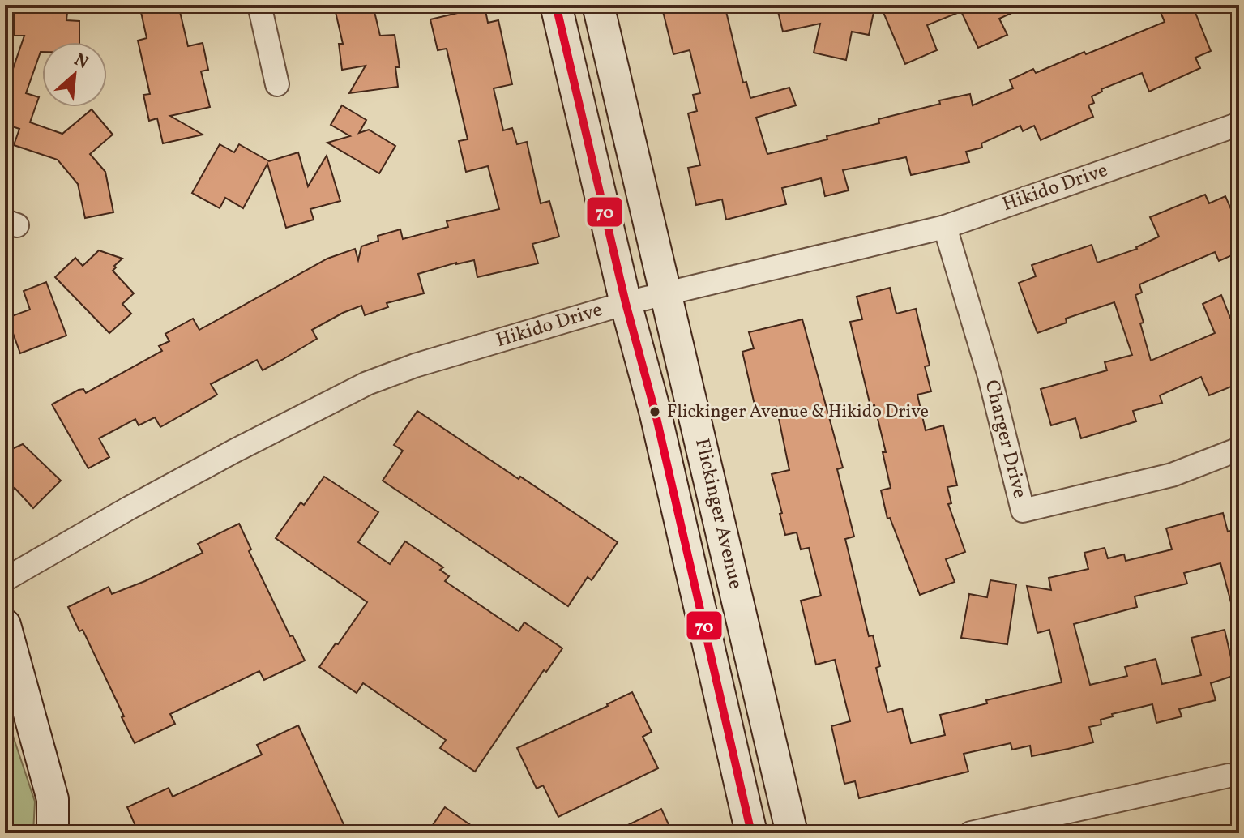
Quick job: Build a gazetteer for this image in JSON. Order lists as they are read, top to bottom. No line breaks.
{"streets":{"main road":["Flickinger Avenue"],"street":["Hikido Drive","Charger Drive"]},"crossings":[["Hikido Drive","Charger Drive"],["Hikido Drive","Flickinger Avenue"]],"places":["Flickinger Avenue & Hikido Drive"],"lines":["transit line 70"],"north":"top right"}
